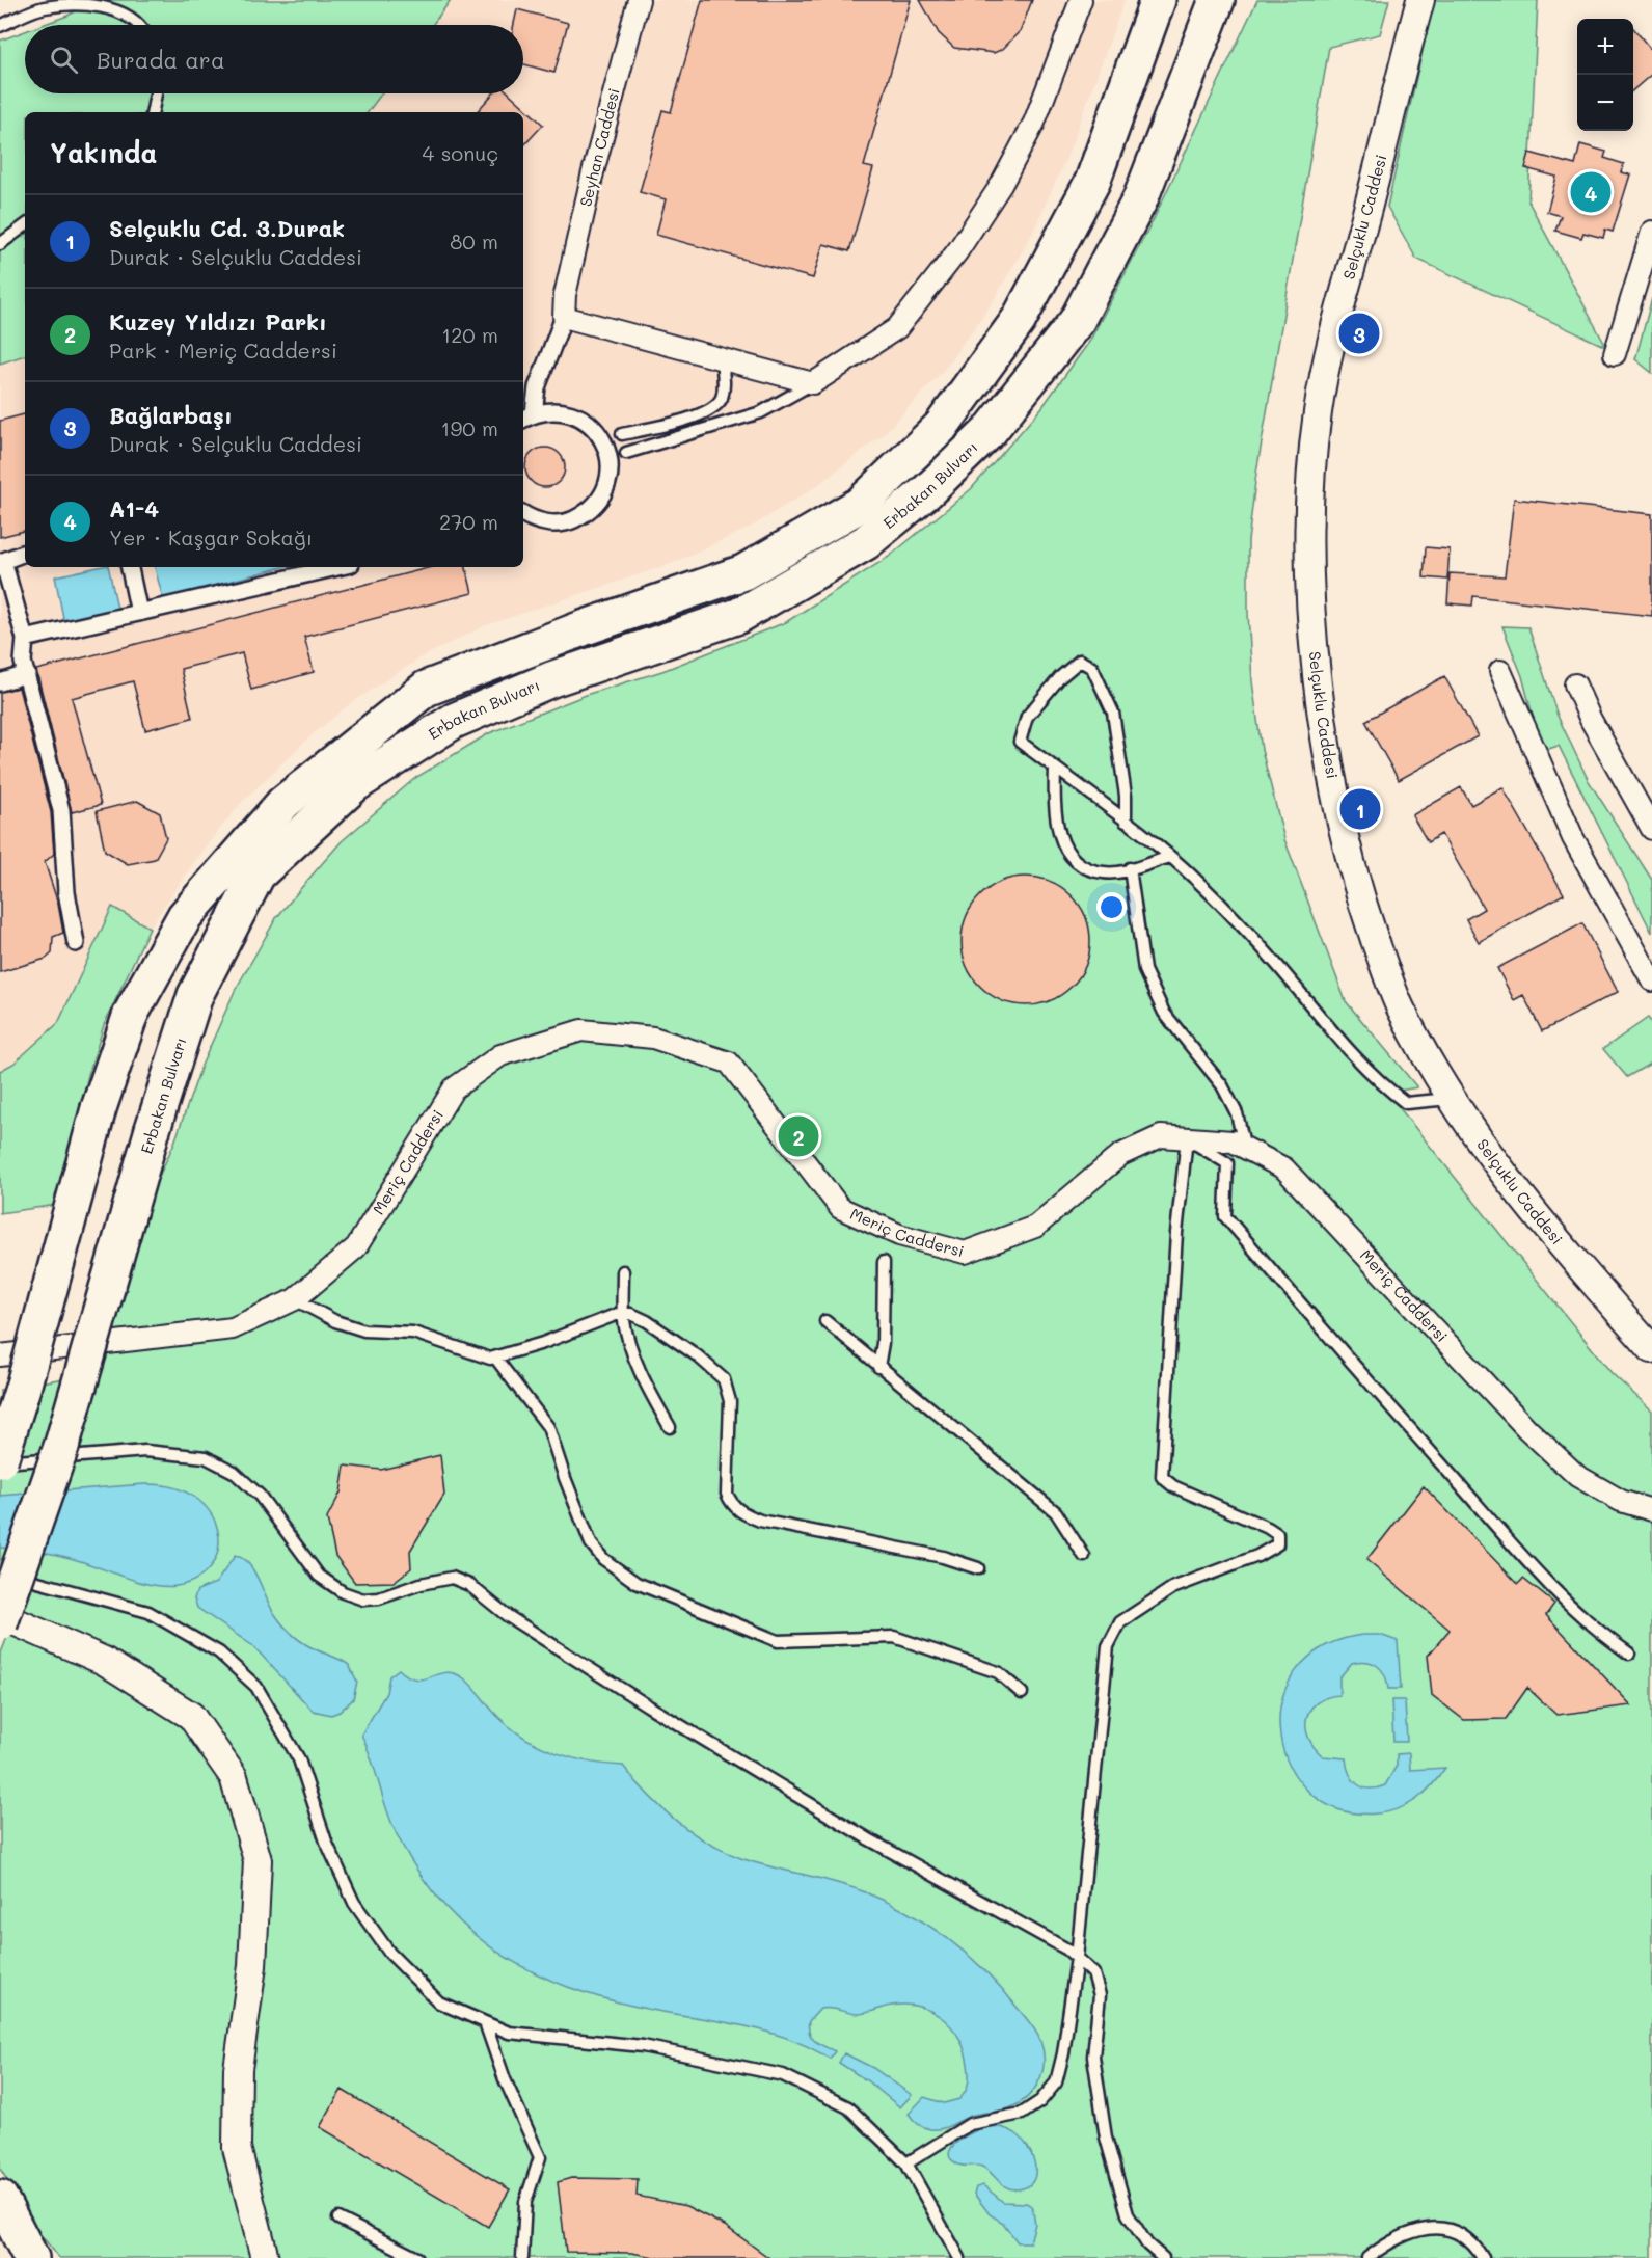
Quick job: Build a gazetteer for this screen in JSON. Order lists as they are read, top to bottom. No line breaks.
{"streets":{"highway":["Erbakan Bulvarı"],"street":["Seyhan Caddesi","Selçuklu Caddesi","Meriç Caddersi"]},"page":{"map_buttons":["+","−"],"search":"Burada ara","heading":["Yakında","4 sonuç"],"pins":["4","3","1","2"],"list":[{"mark":"1","name":"Selçuklu Cd. 3.Durak","note":"Durak · Selçuklu Caddesi","value":"80 m"},{"mark":"2","name":"Kuzey Yıldızı Parkı","note":"Park · Meriç Caddersi","value":"120 m"},{"mark":"3","name":"Bağlarbaşı","note":"Durak · Selçuklu Caddesi","value":"190 m"},{"mark":"4","name":"A1-4","note":"Yer · Kaşgar Sokağı","value":"270 m"}]}}
